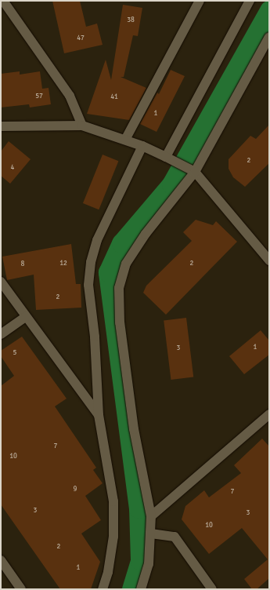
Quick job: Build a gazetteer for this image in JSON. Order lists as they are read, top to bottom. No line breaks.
{"house_numbers":["38","47","57","41","1","2","4","12","2","8","2","1","3","5","7","10","9","7","3","3","10","2","1"]}
